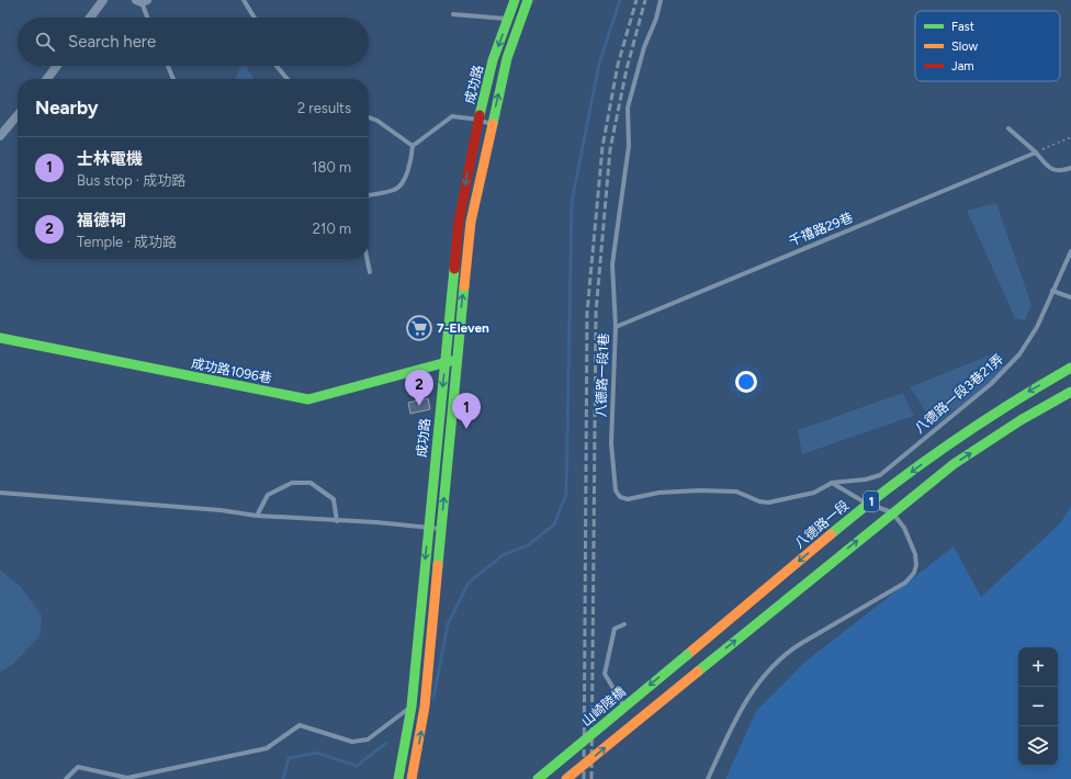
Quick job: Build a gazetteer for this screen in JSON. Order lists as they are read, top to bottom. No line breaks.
{"streets":{"street":["成功路","成功路1096巷","1","八德路一段","山崎陸橋"],"lane":["千禧路29巷","八德路一段1巷","八德路一段3巷21弄"]},"crossings":[["成功路","成功路1096巷"],["千禧路29巷","八德路一段1巷"],["八德路一段1巷","八德路一段3巷21弄"],["八德路一段","山崎陸橋"]],"places":{"supermarket":["7-Eleven"]},"legend":["Fast","Slow","Jam"],"page":{"search":"Search here","heading":["Nearby","2 results"],"list":[{"mark":"1","name":"士林電機","note":"Bus stop · 成功路","value":"180 m"},{"mark":"2","name":"福德祠","note":"Temple · 成功路","value":"210 m"}],"pins":["2","1"],"map_buttons":["+","−"]}}
